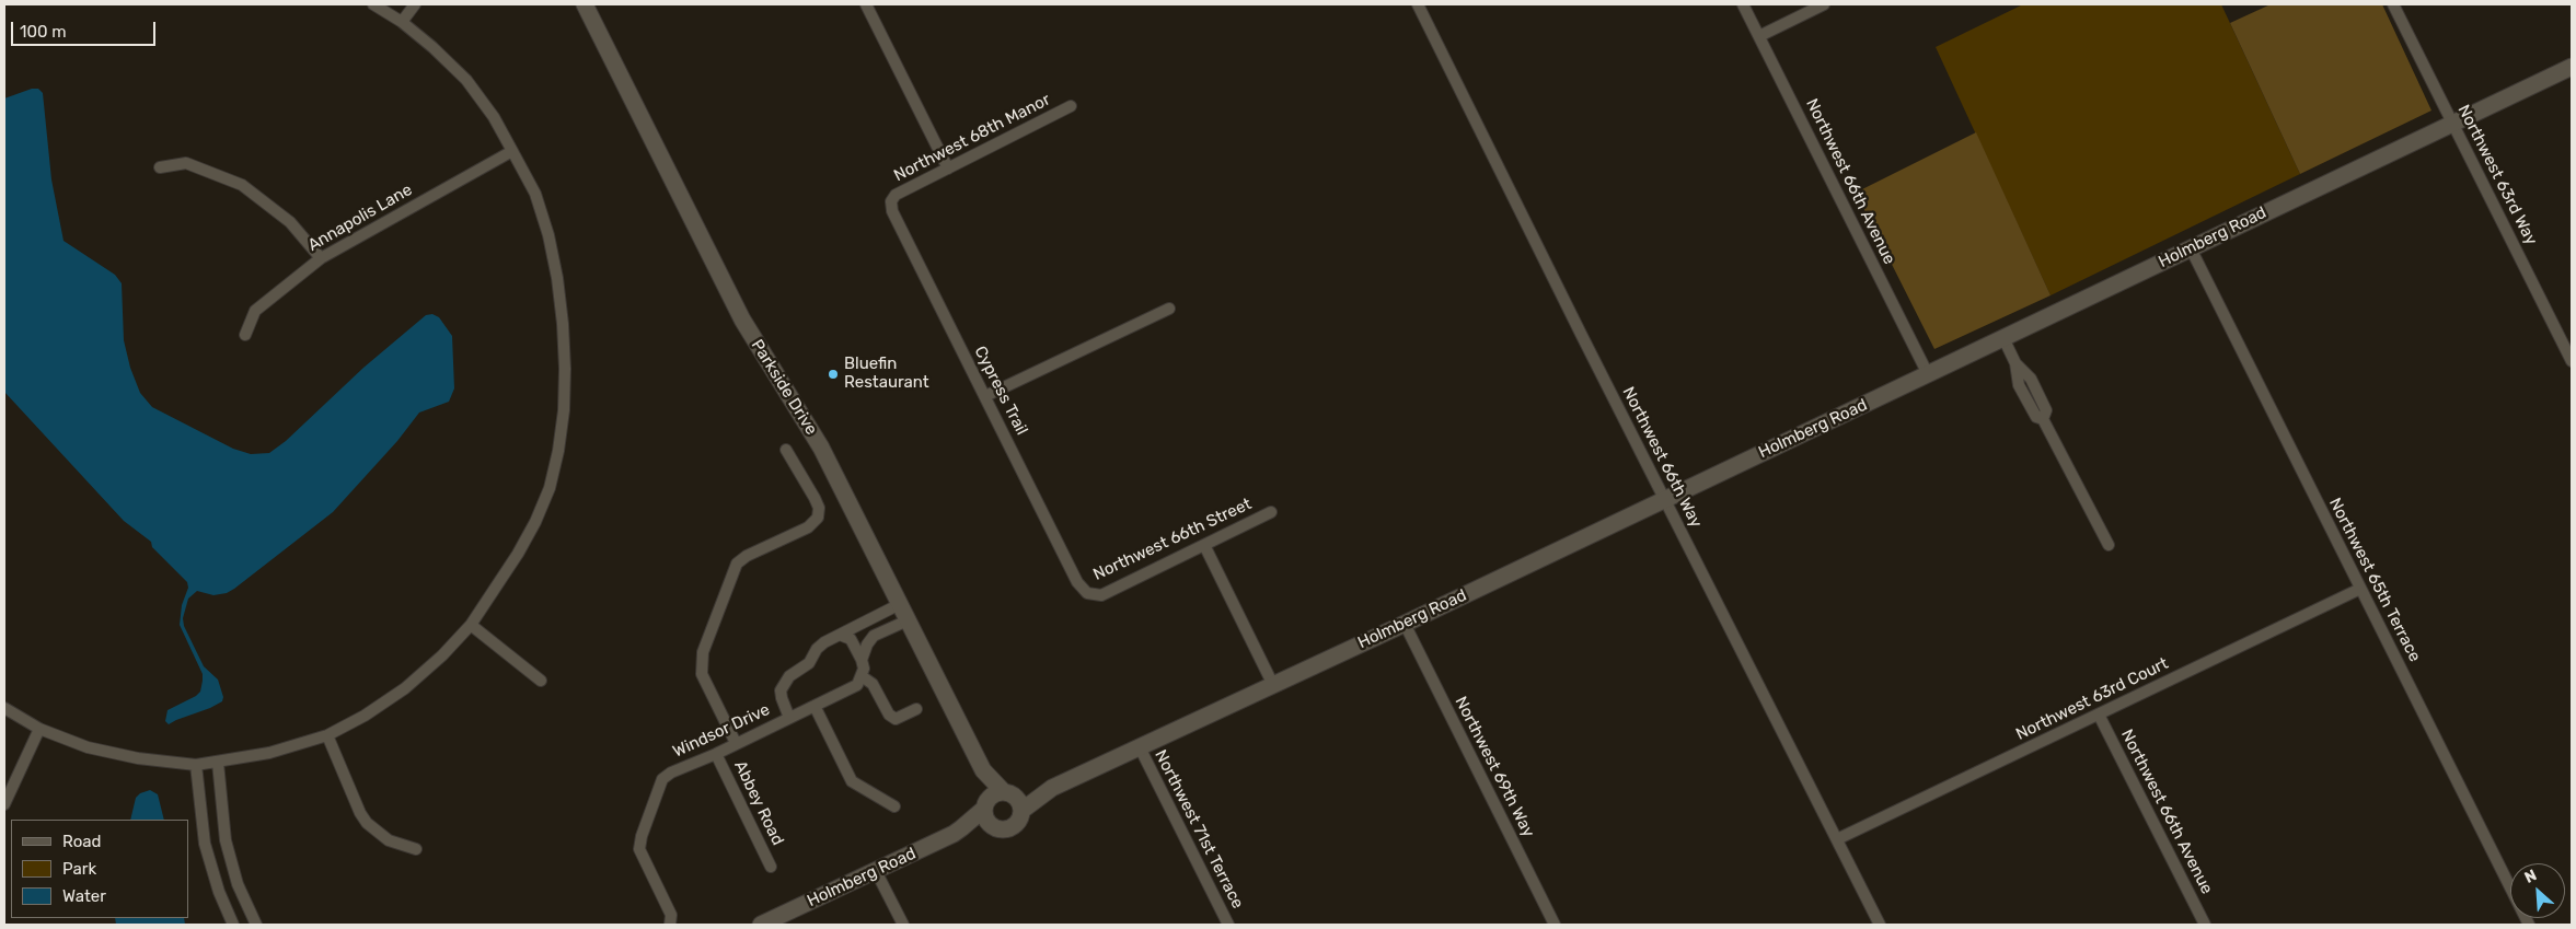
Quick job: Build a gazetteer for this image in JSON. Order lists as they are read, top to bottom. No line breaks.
{"streets":{"street":["Northwest 68th Manor","Northwest 63rd Way","Northwest 66th Avenue","Annapolis Lane","Holmberg Road","Parkside Drive","Cypress Trail","Northwest 66th Way","Northwest 66th Street","Northwest 65th Terrace","Northwest 63rd Court","Windsor Drive","Northwest 69th Way","Abbey Road","Northwest 71st Terrace"]},"crossings":[["Northwest 68th Manor","Cypress Trail"],["Northwest 63rd Way","Holmberg Road"],["Northwest 66th Avenue","Holmberg Road"],["Northwest 66th Avenue","Northwest 63rd Court"],["Holmberg Road","Parkside Drive"],["Holmberg Road","Northwest 66th Way"],["Holmberg Road","Northwest 65th Terrace"],["Holmberg Road","Northwest 69th Way"],["Holmberg Road","Northwest 71st Terrace"],["Parkside Drive","Windsor Drive"],["Cypress Trail","Northwest 66th Street"],["Northwest 66th Way","Northwest 63rd Court"],["Northwest 65th Terrace","Northwest 63rd Court"],["Windsor Drive","Abbey Road"]],"places":["Bluefin Restaurant"],"legend":["Road","Park","Water"],"scale_bar":"100 m","north":"top left"}
